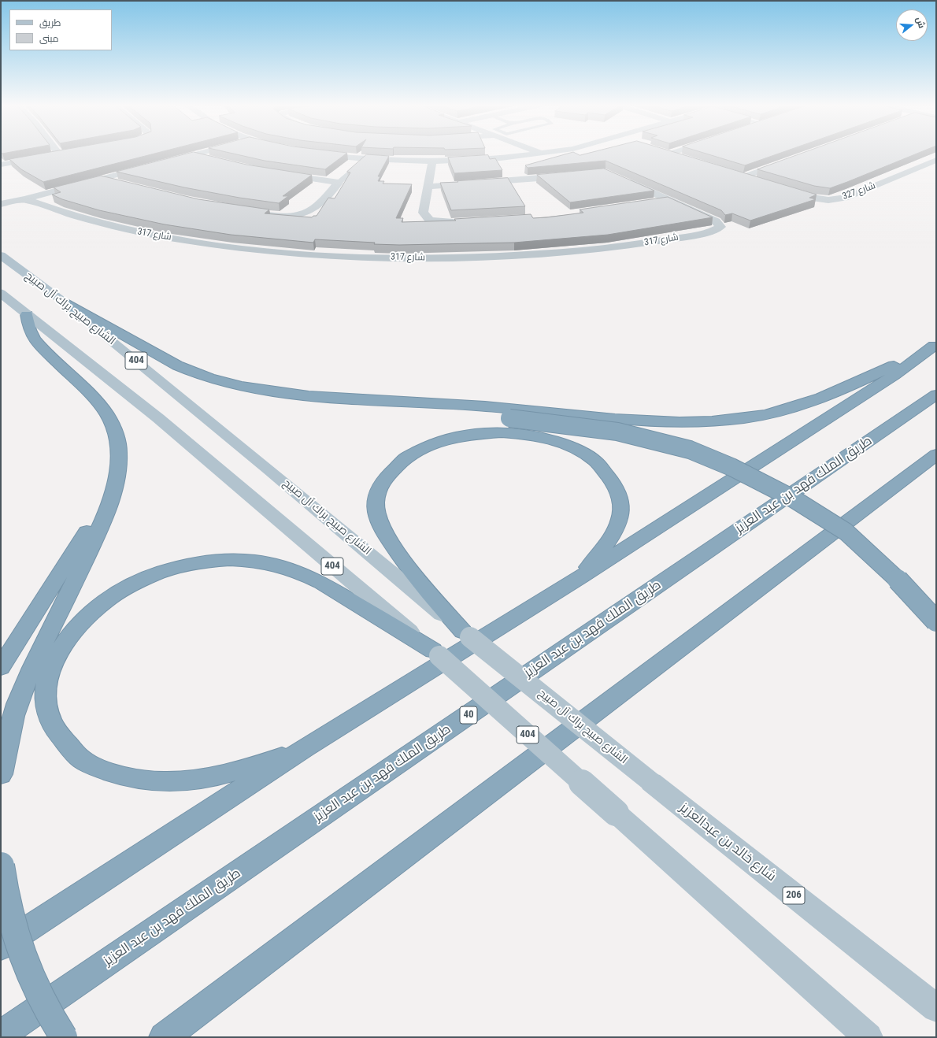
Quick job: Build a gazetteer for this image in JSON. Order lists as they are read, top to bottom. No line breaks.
{"streets":{"highway":["طريق الملك فهد بن عبد العزيز","40"],"main road":["الشارع صبيح براك آل صبيح","404","شارع خالد بن عبدالعزيز","206"],"street":["شارع 327","شارع 317"]},"crossings":[["الشارع صبيح براك آل صبيح","شارع خالد بن عبدالعزيز"]],"legend":["طريق","مبنى"],"north":"right"}
